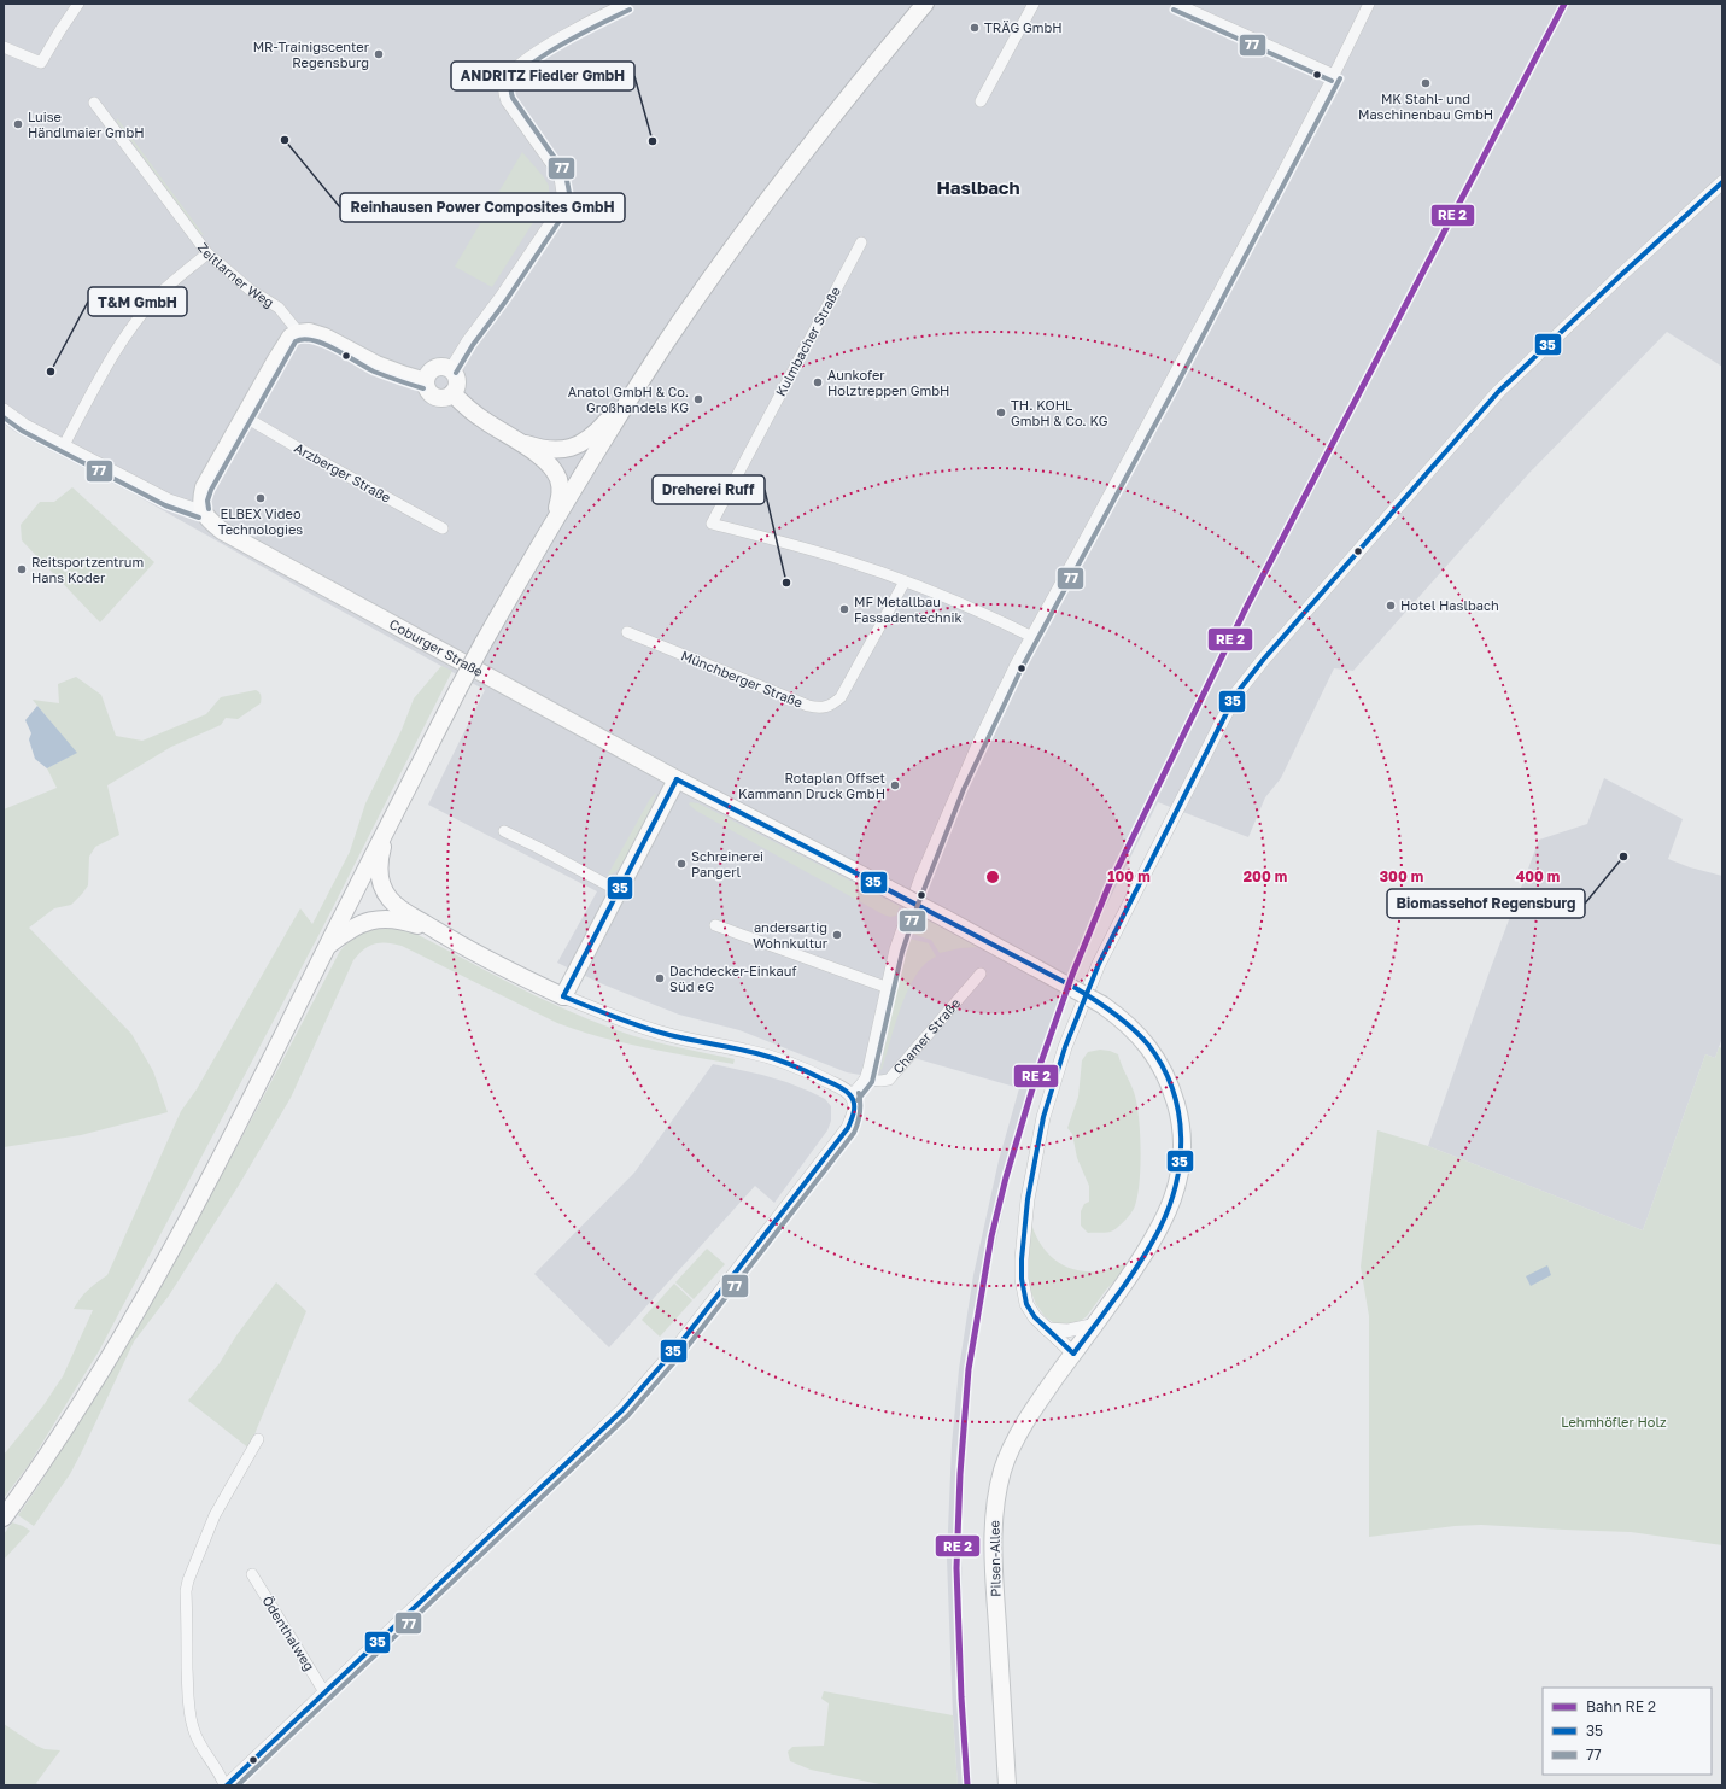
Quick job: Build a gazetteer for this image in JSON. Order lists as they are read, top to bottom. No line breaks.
{"streets":{"main road":["Coburger Straße","Pilsen-Allee"],"street":["Zeitlarner Weg","Kulmbacher Straße","Arzberger Straße","Münchberger Straße","Chamer Straße","Ödenthalweg"]},"crossings":[["Kulmbacher Straße","Münchberger Straße"],["Coburger Straße","Pilsen-Allee"]],"districts":["Haslbach"],"parks":["Lehmhöfler Holz"],"places":["TRÄG GmbH","MR-Trainigscenter Regensburg","MK Stahl- und Maschinenbau GmbH","Luise Händlmaier GmbH","Reinhausen Power Composites GmbH","ANDRITZ Fiedler GmbH","T&M GmbH","Aunkofer Holztreppen GmbH","Anatol GmbH & Co. Großhandels KG","TH. KOHL GmbH & Co. KG","ELBEX Video Technologies","Reitsportzentrum Hans Koder","Dreherei Ruff","Hotel Haslbach","MF Metallbau Fassadentechnik","Rotaplan Offset Kammann Druck GmbH","Biomassehof Regensburg","Schreinerei Pangerl","andersartig Wohnkultur","Dachdecker-Einkauf Süd eG"],"lines":["transit line 77","transit line 35"],"legend":["Bahn RE 2","35","77"],"rings":["100 m","200 m","300 m","400 m"]}
